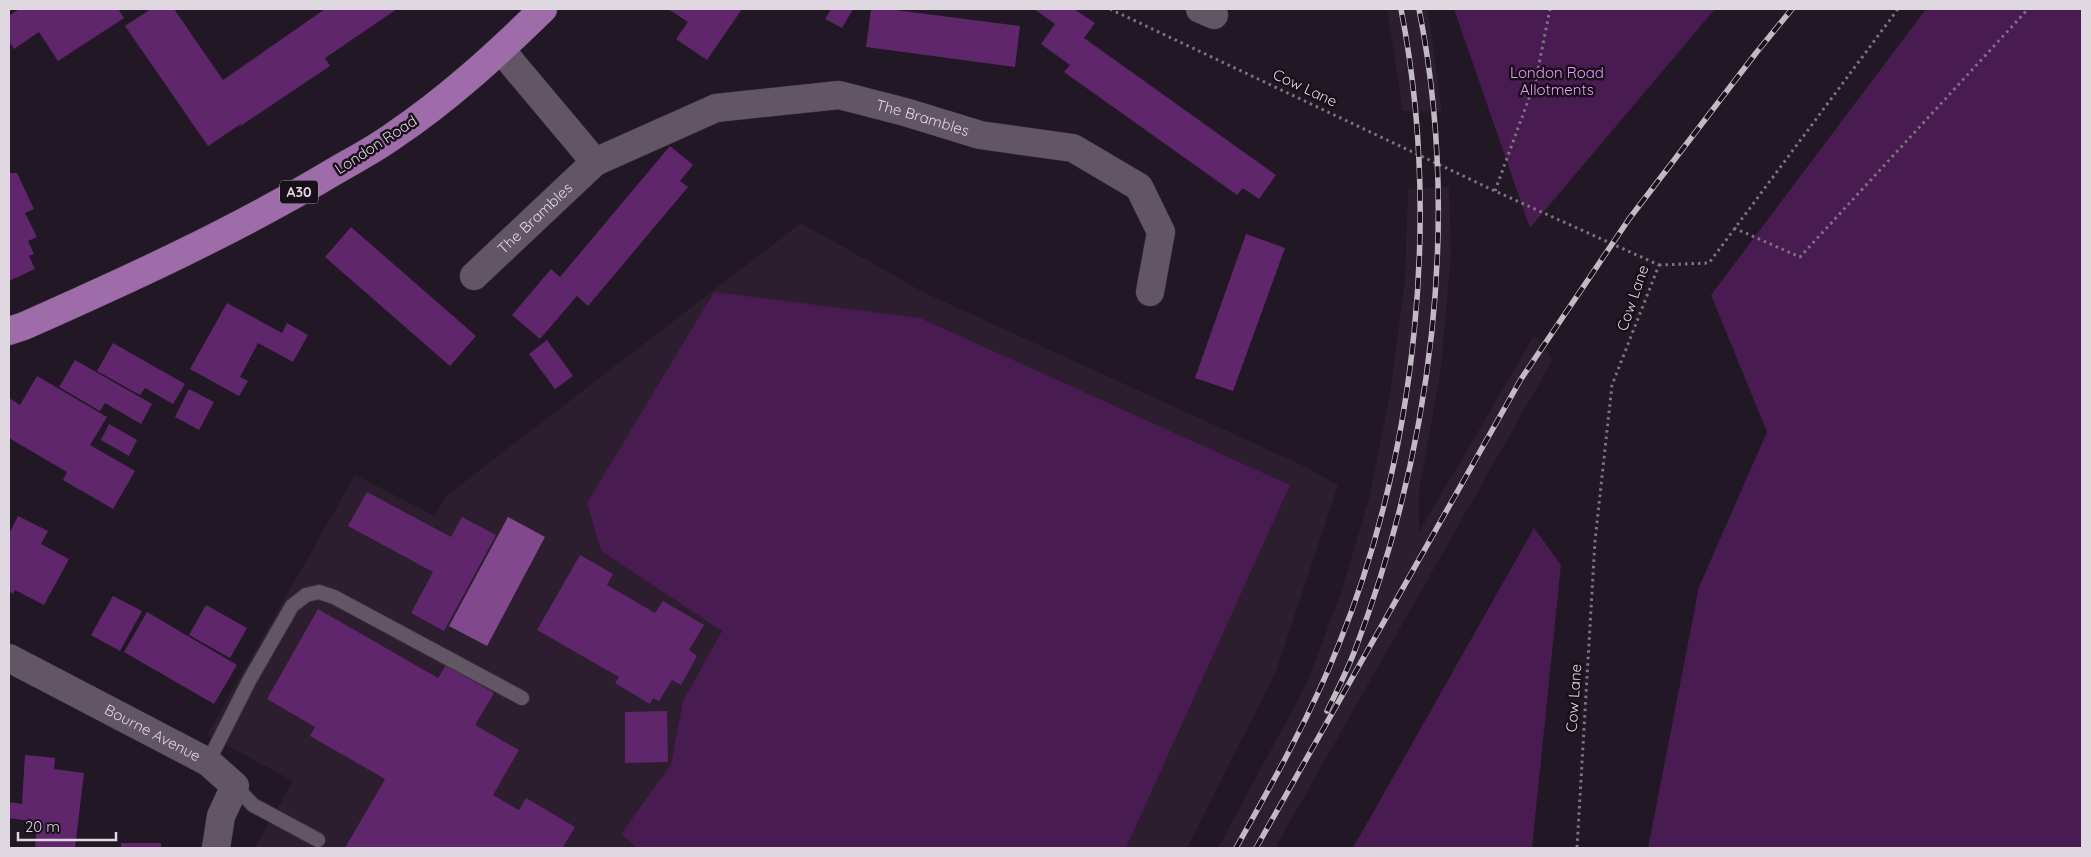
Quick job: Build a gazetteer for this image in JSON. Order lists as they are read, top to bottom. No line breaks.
{"streets":{"highway":["London Road","A30"],"street":["The Brambles","Bourne Avenue"],"path":["Cow Lane"]},"parks":["London Road Allotments"],"scale_bar":"20 m"}
